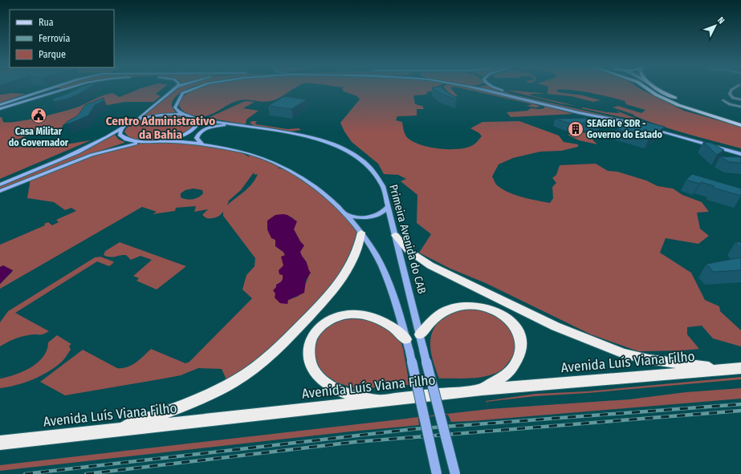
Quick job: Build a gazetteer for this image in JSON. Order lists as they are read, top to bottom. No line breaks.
{"streets":{"highway":["Avenida Luís Viana Filho"],"main road":["Primeira Avenida do CAB"]},"districts":["Centro Administrativo da Bahia"],"places":{"public building":["Casa Militar do Governador"],"building":["SEAGRI e SDR - Governo do Estado"]},"legend":["Rua","Ferrovia","Parque"],"north":"top right"}
